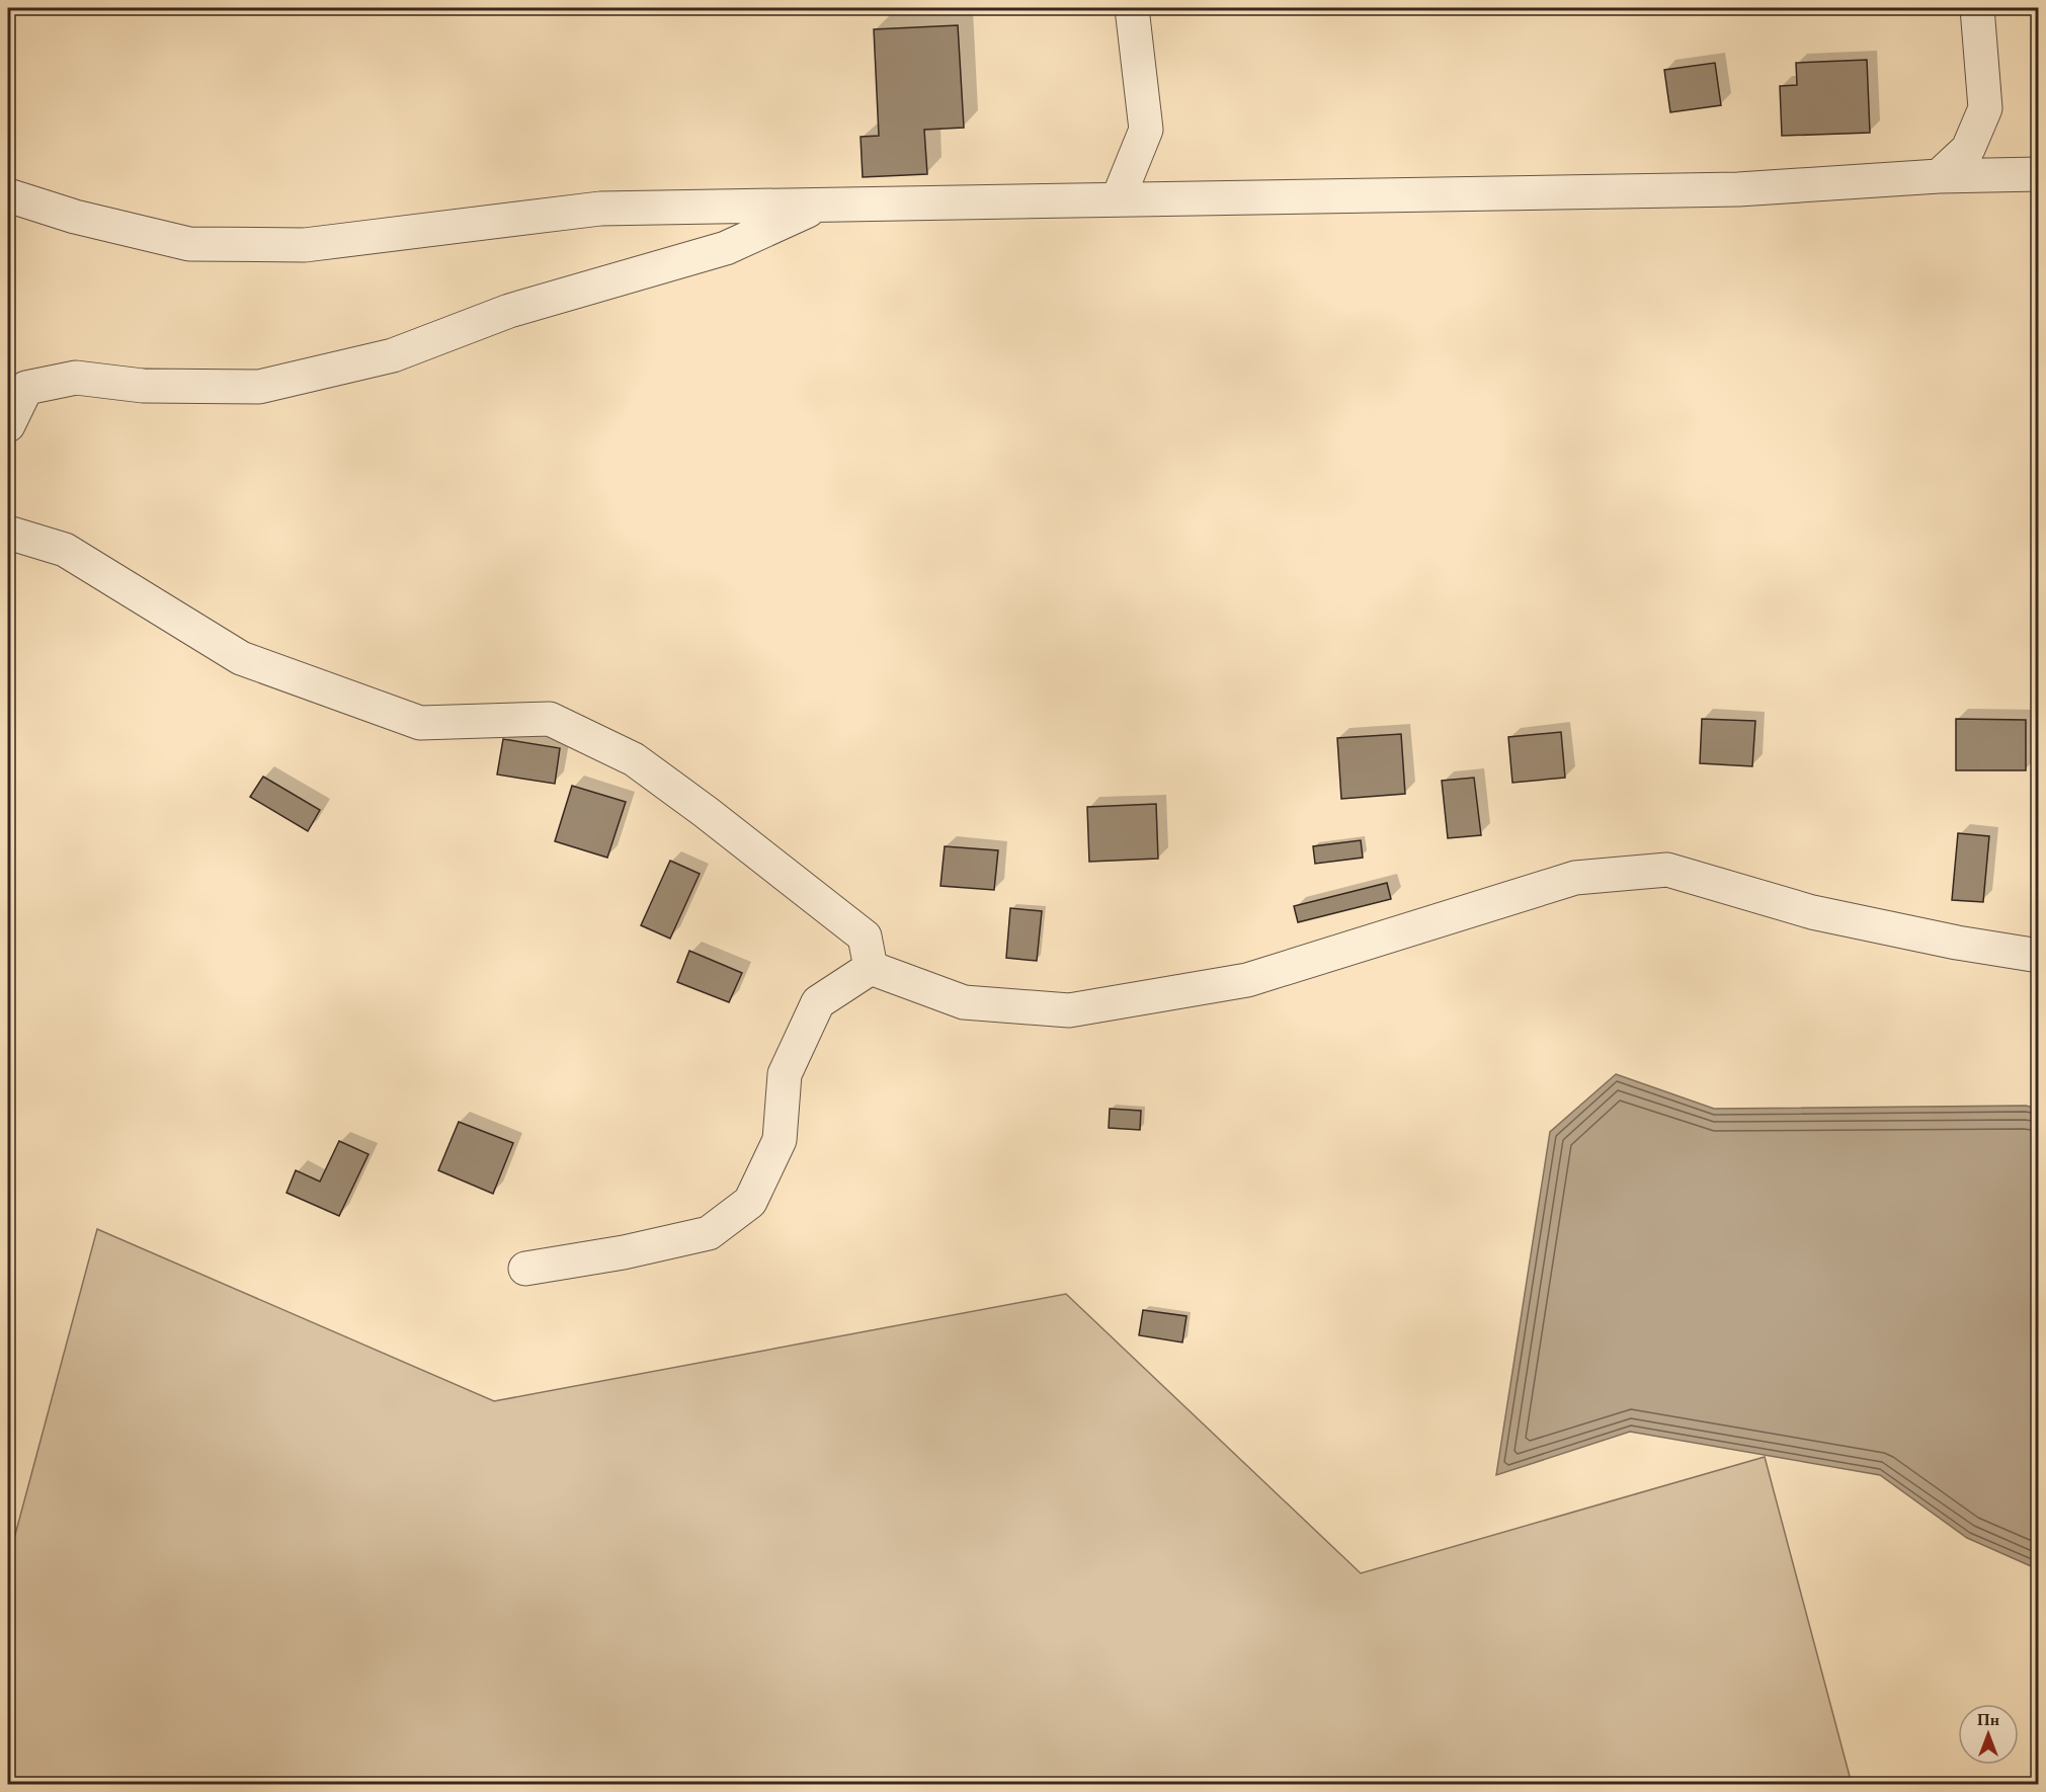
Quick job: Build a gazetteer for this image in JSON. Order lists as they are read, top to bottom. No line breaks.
{"north":"top"}
